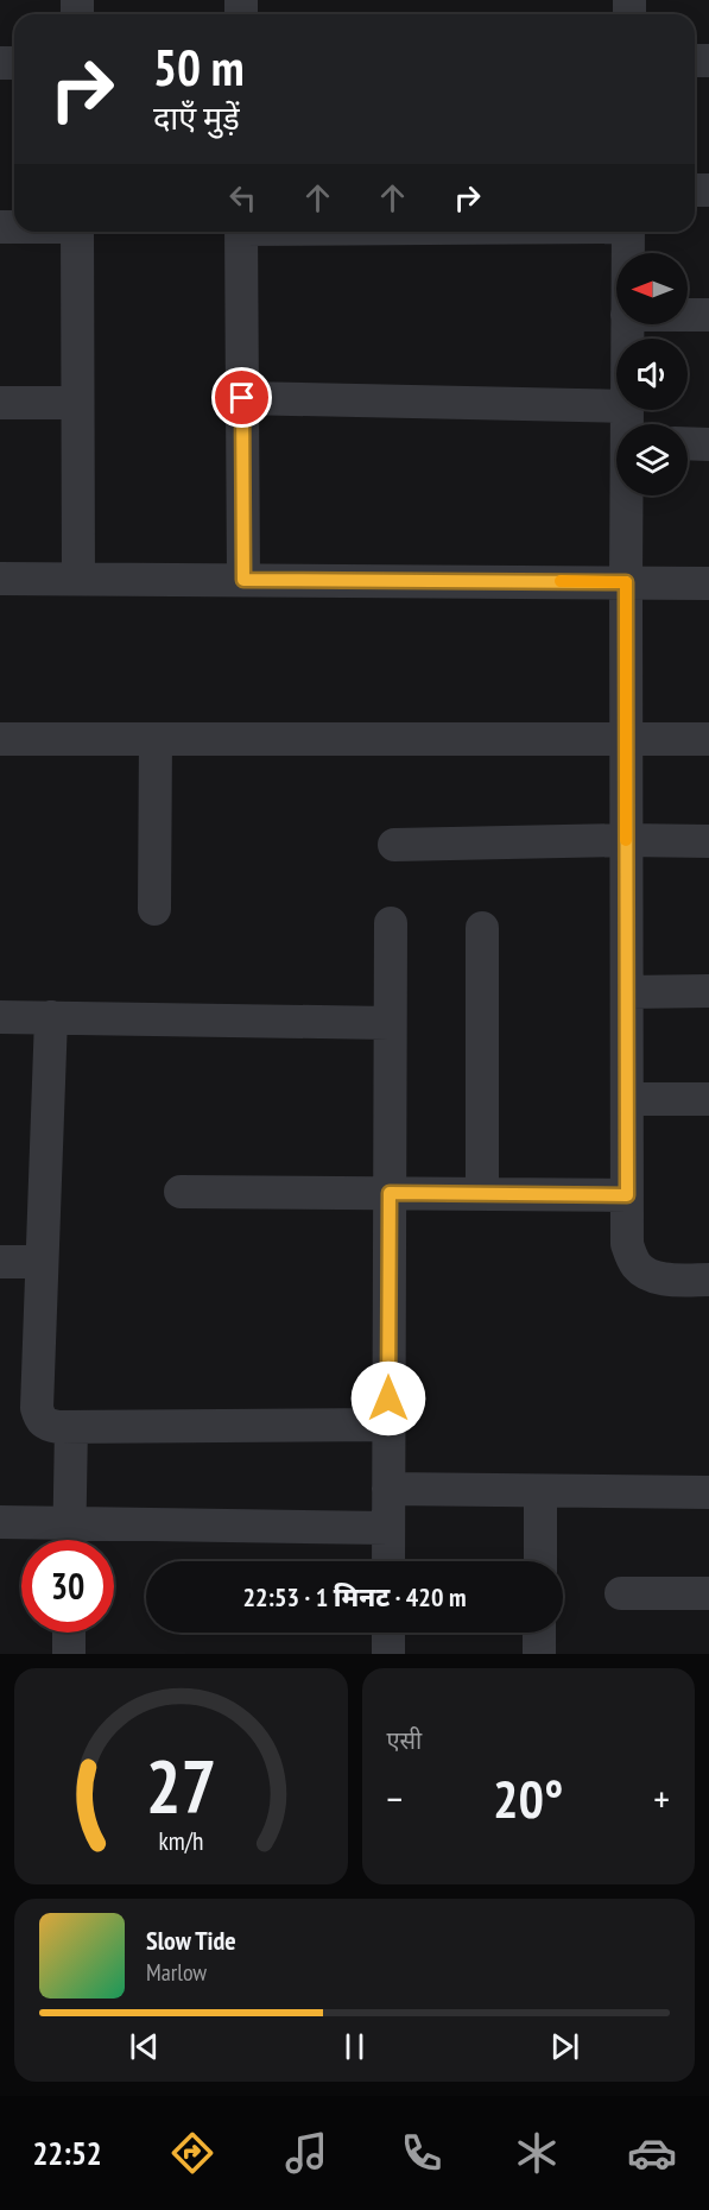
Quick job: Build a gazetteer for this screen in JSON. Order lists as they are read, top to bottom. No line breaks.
{"north":"left","page":{"turn":["50 m","दाएँ मुड़ें"],"limit":"30","trip":"22:53 · 1 मिनट · 420 m","tile":"एसी","heat":["−","20°","+"],"song":["Slow Tide","Marlow"],"tabs":"22:52","gauge":["27","km/h"]}}
